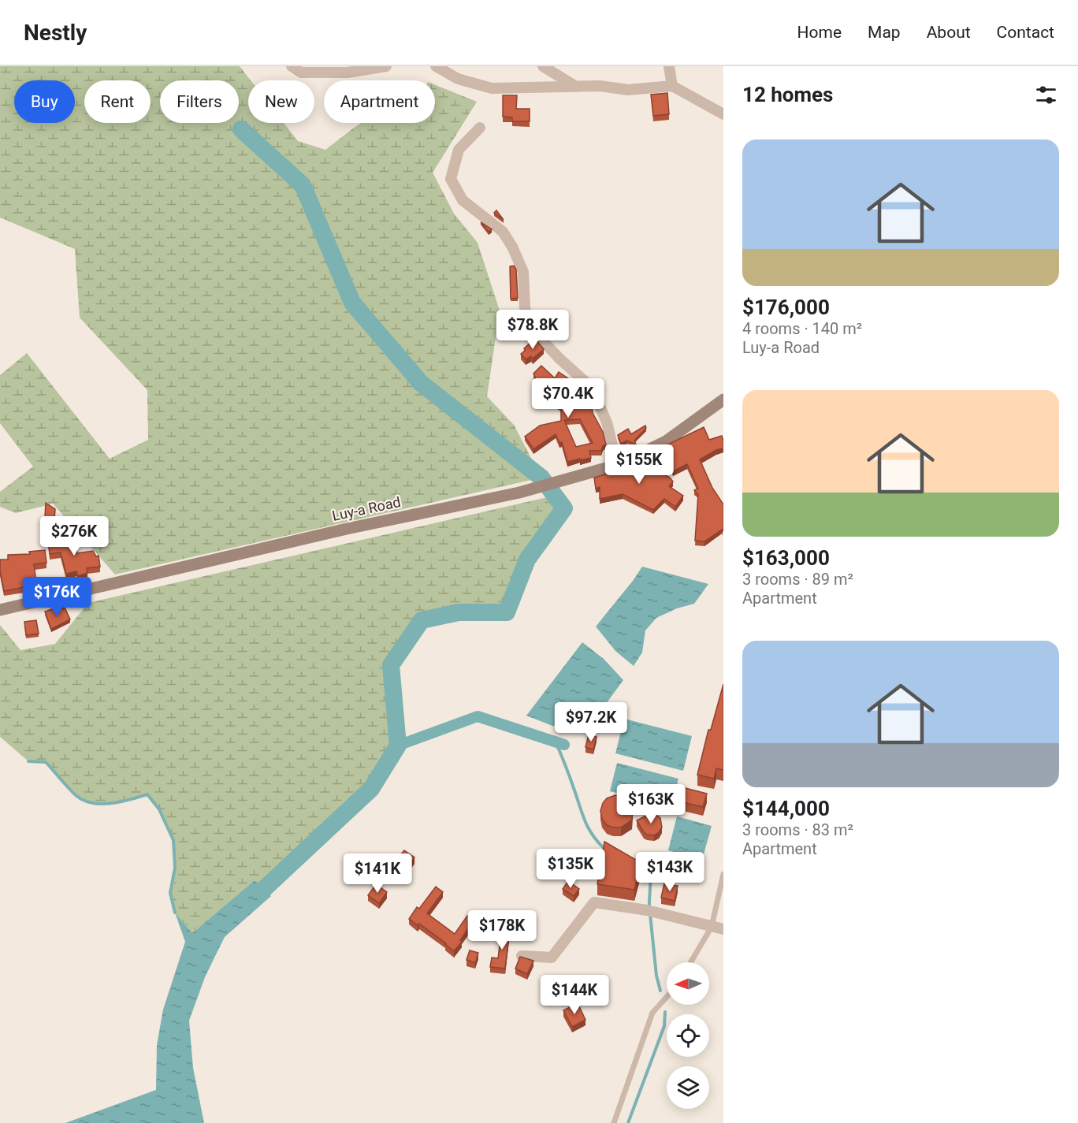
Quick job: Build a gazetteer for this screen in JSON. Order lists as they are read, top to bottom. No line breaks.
{"streets":{"main road":["Luy-a Road"]},"north":"left","page":{"header":"Nestly","nav":["Home","Map","About","Contact"],"heading":"12 homes","chip":["Buy","Rent","Filters","New","Apartment"],"list":[{"name":"$176,000","note":"4 rooms · 140 m² · Luy-a Road"},{"name":"$163,000","note":"3 rooms · 89 m² · Apartment"},{"name":"$144,000","note":"3 rooms · 83 m² · Apartment"}],"price":["$78.8K","$70.4K","$155K","$276K","$176K","$97.2K","$163K","$135K","$143K","$141K","$178K","$144K"]}}
